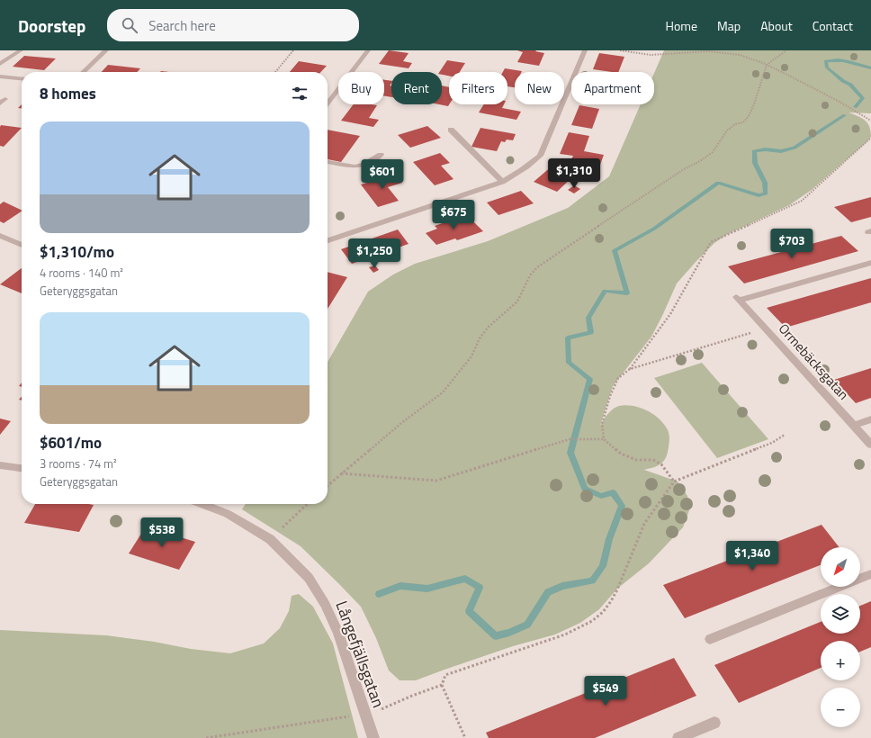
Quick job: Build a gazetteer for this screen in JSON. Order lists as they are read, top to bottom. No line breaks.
{"streets":{"street":["Ormebäcksgatan","Långefjällsgatan"]},"north":"bottom left","page":{"header":"Doorstep","search":"Search here","nav":["Home","Map","About","Contact"],"chip":["Buy","Rent","Filters","New","Apartment"],"heading":"8 homes","list":[{"name":"$1,310/mo","note":"4 rooms · 140 m² · Geteryggsgatan"},{"name":"$601/mo","note":"3 rooms · 74 m² · Geteryggsgatan"}],"price":["$1,310","$601","$675","$703","$1,250","$538","$1,340","$549"],"map_buttons":["+","−"]}}
